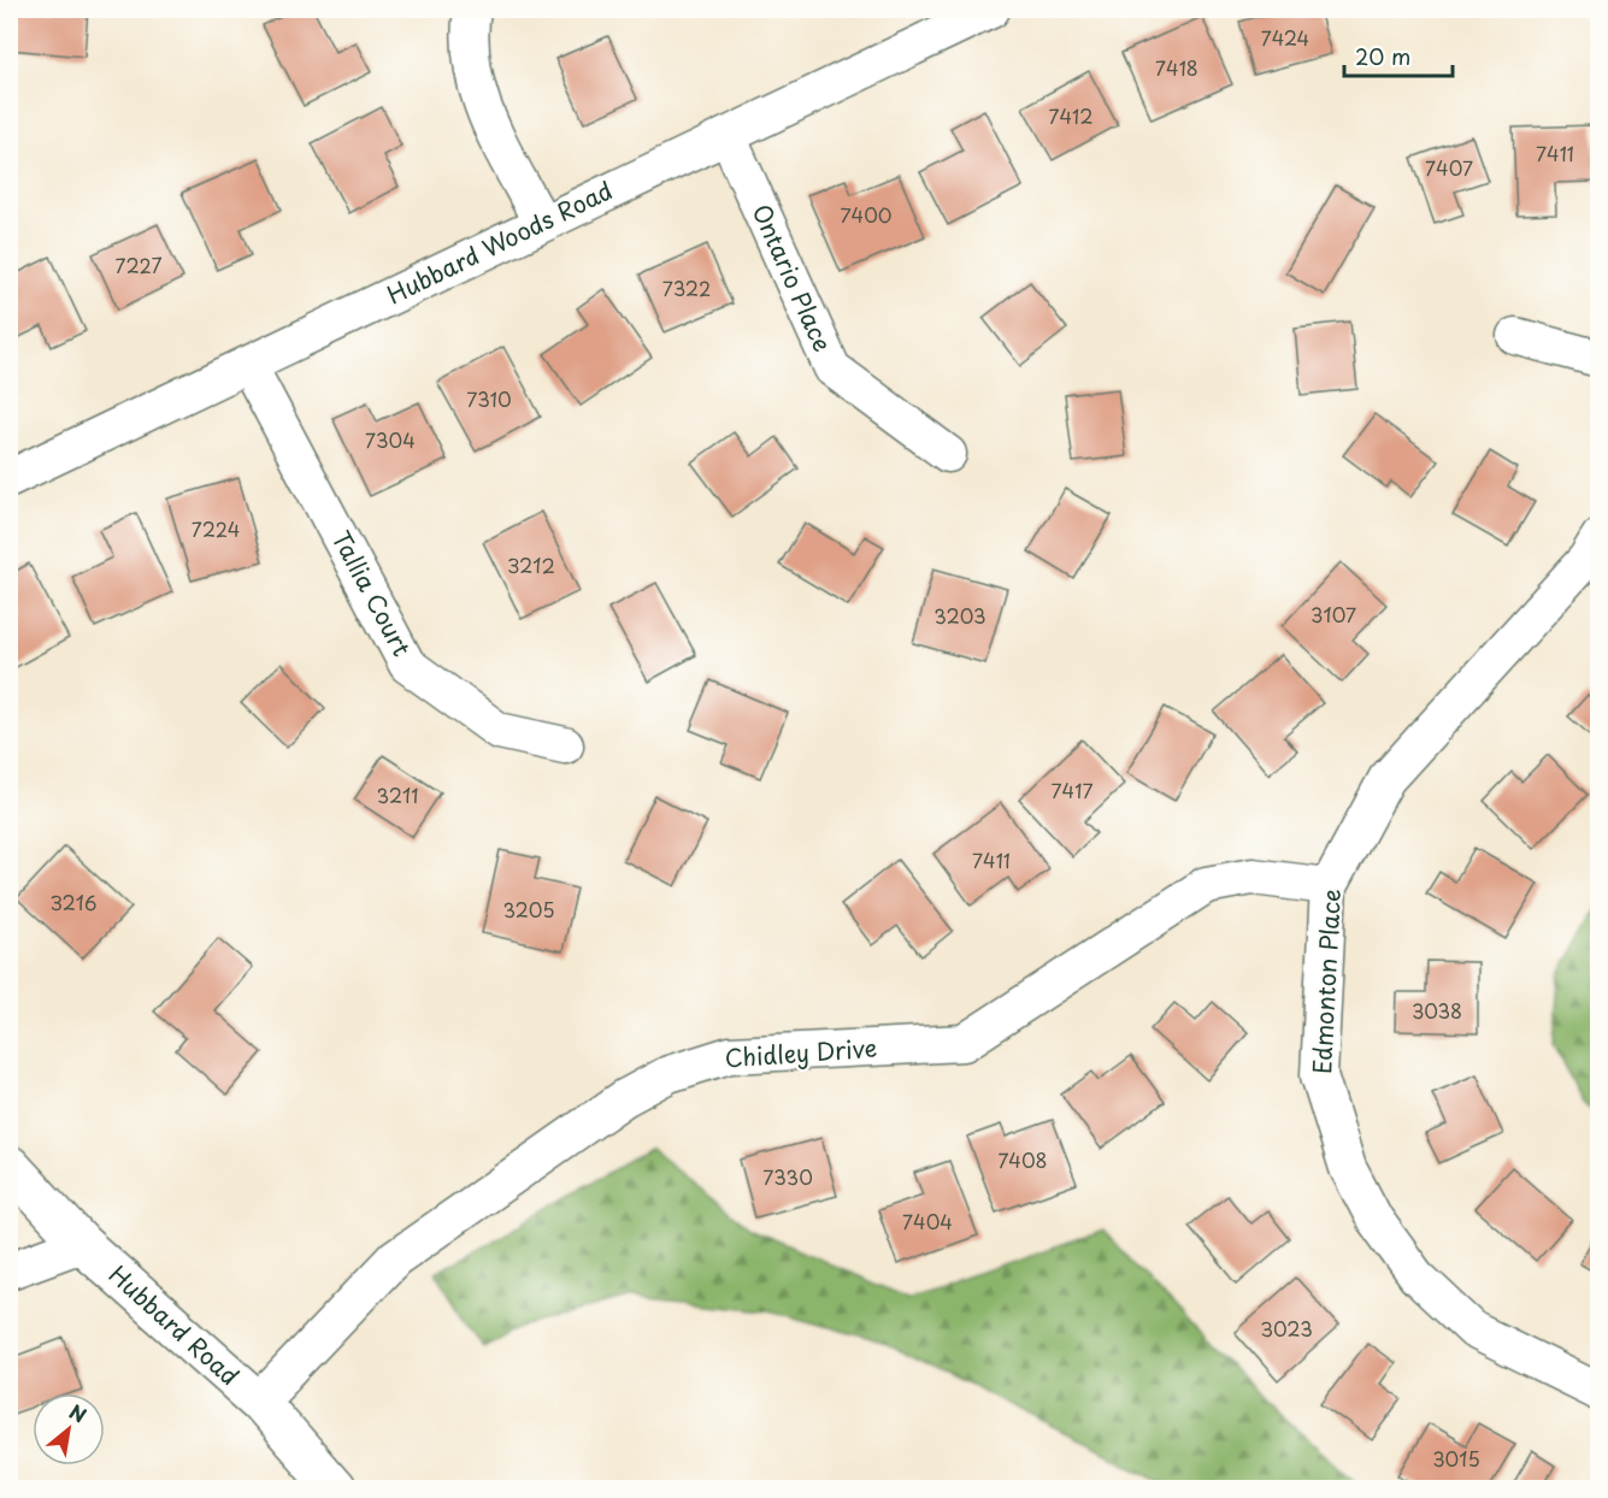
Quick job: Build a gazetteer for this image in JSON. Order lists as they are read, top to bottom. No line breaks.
{"streets":{"main road":["Hubbard Road"],"street":["Hubbard Woods Road","Ontario Place","Tallia Court","Edmonton Place","Chidley Drive"]},"crossings":[["Hubbard Woods Road","Ontario Place"],["Hubbard Woods Road","Tallia Court"],["Edmonton Place","Chidley Drive"],["Chidley Drive","Hubbard Road"]],"house_numbers":["7424","7418","7412","7411","7407","7400","7227","7322","7310","7304","7224","3212","3107","3203","7417","3211","7411","3216","3205","3038","7408","7330","7404","3023","3015"],"scale_bar":"20 m","north":"top right"}
